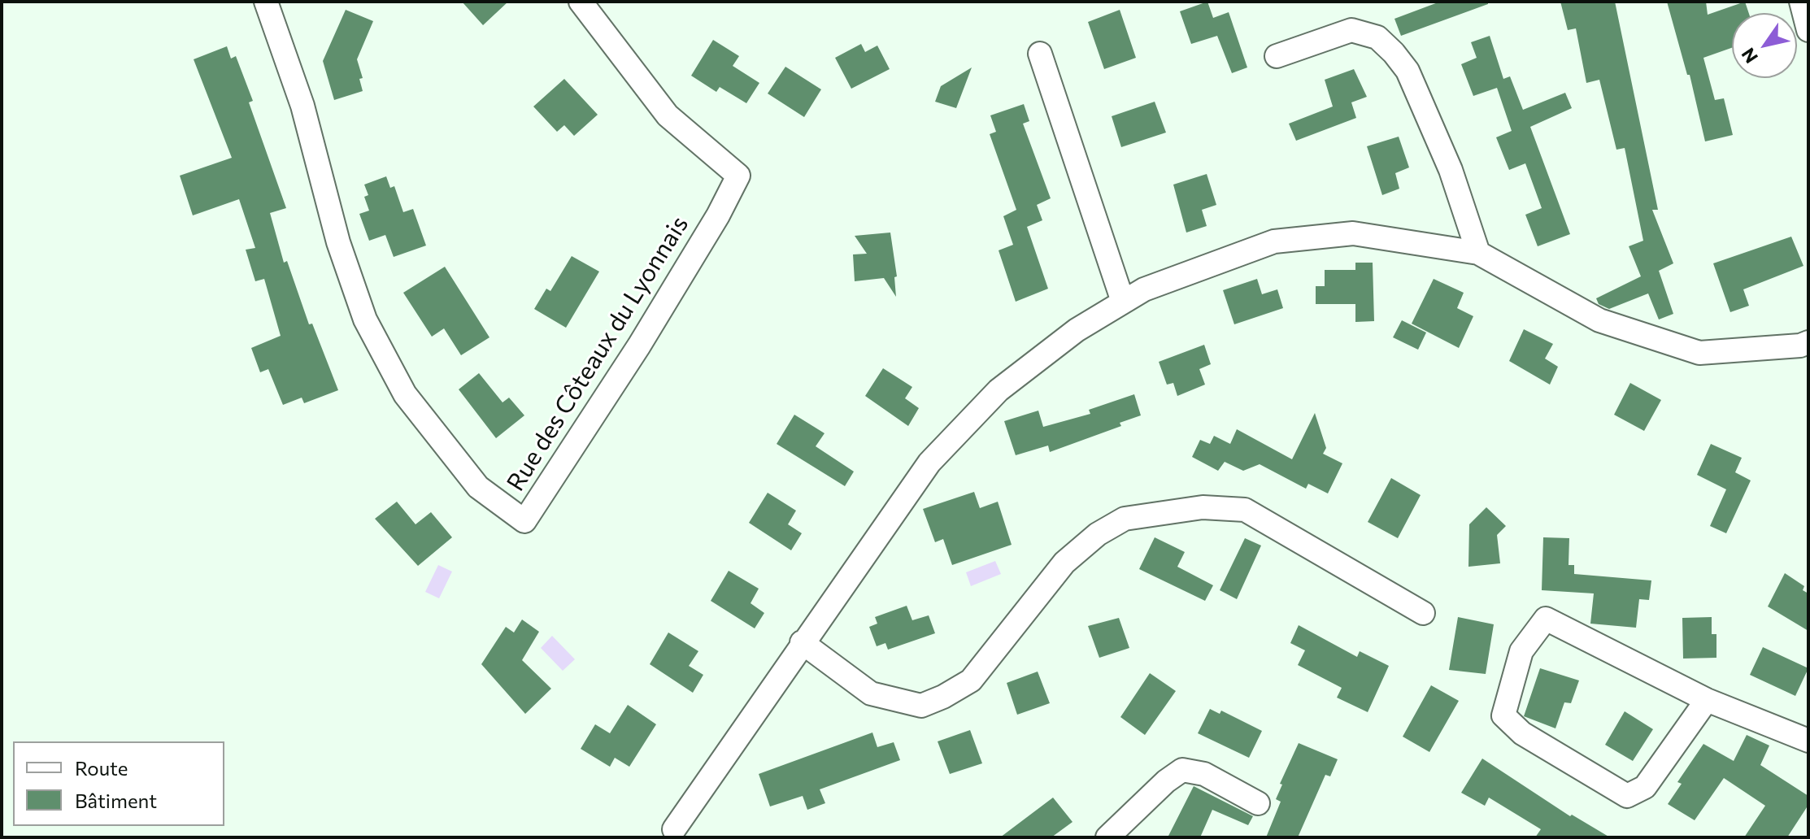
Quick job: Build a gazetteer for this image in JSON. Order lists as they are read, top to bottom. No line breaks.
{"streets":{"street":["Rue des Côteaux du Lyonnais"]},"legend":["Route","Bâtiment"],"north":"bottom left"}
